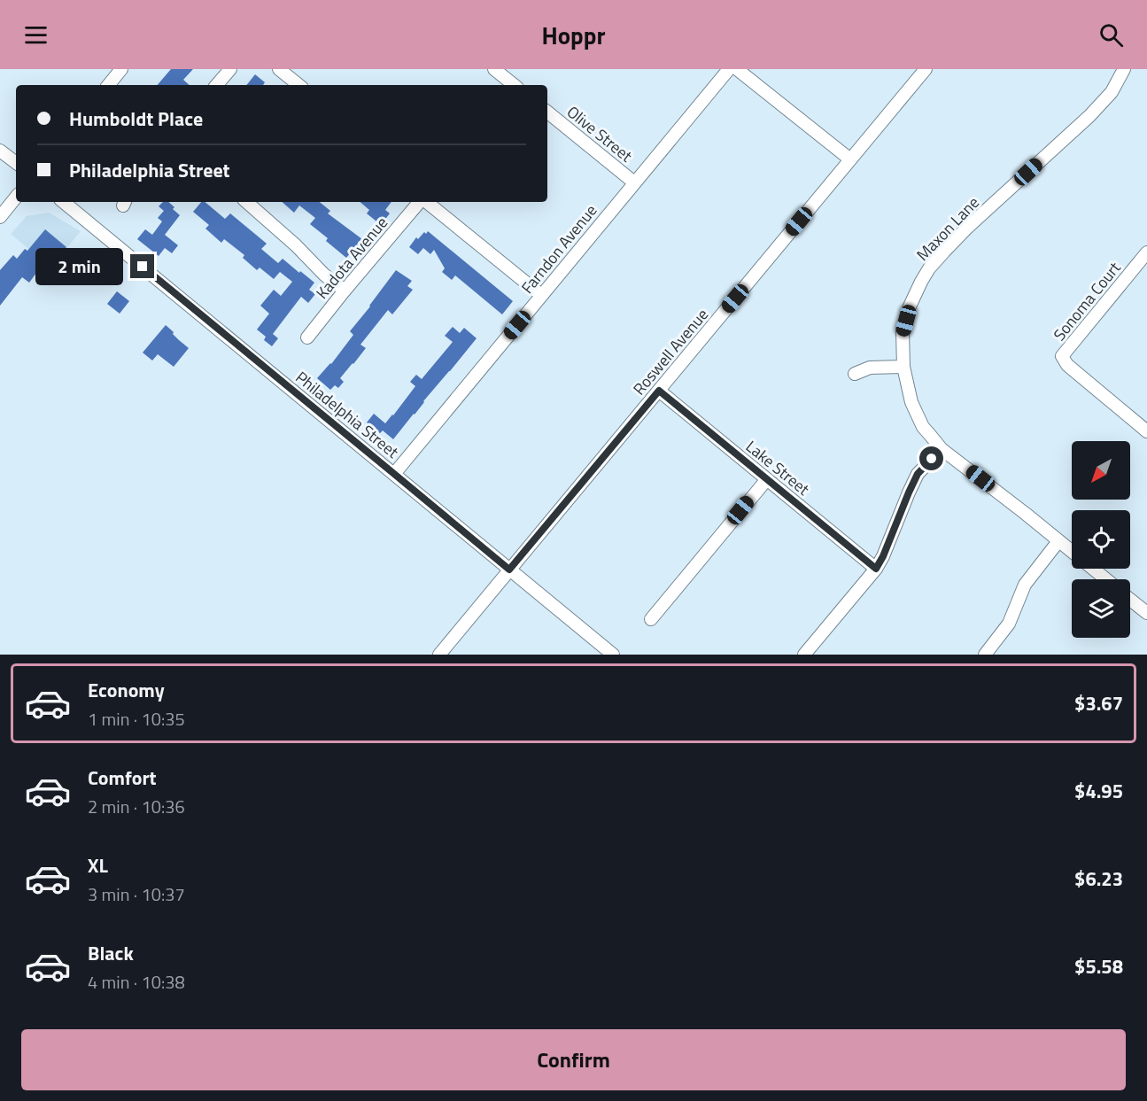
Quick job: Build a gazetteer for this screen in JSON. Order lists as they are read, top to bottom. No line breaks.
{"streets":{"street":["Olive Street","Maxon Lane","Farndon Avenue","Kadota Avenue","Sonoma Court","Roswell Avenue","Philadelphia Street","Lake Street"]},"crossings":[["Olive Street","Farndon Avenue"],["Farndon Avenue","Philadelphia Street"],["Roswell Avenue","Philadelphia Street"],["Roswell Avenue","Lake Street"]],"north":"bottom left","page":{"header":"Hoppr","banner":["Humboldt Place","Philadelphia Street"],"bubble":"2 min","list":[{"name":"Economy","note":"1 min · 10:35","value":"$3.67"},{"name":"Comfort","note":"2 min · 10:36","value":"$4.95"},{"name":"XL","note":"3 min · 10:37","value":"$6.23"},{"name":"Black","note":"4 min · 10:38","value":"$5.58"}],"buttons":"Confirm"}}
